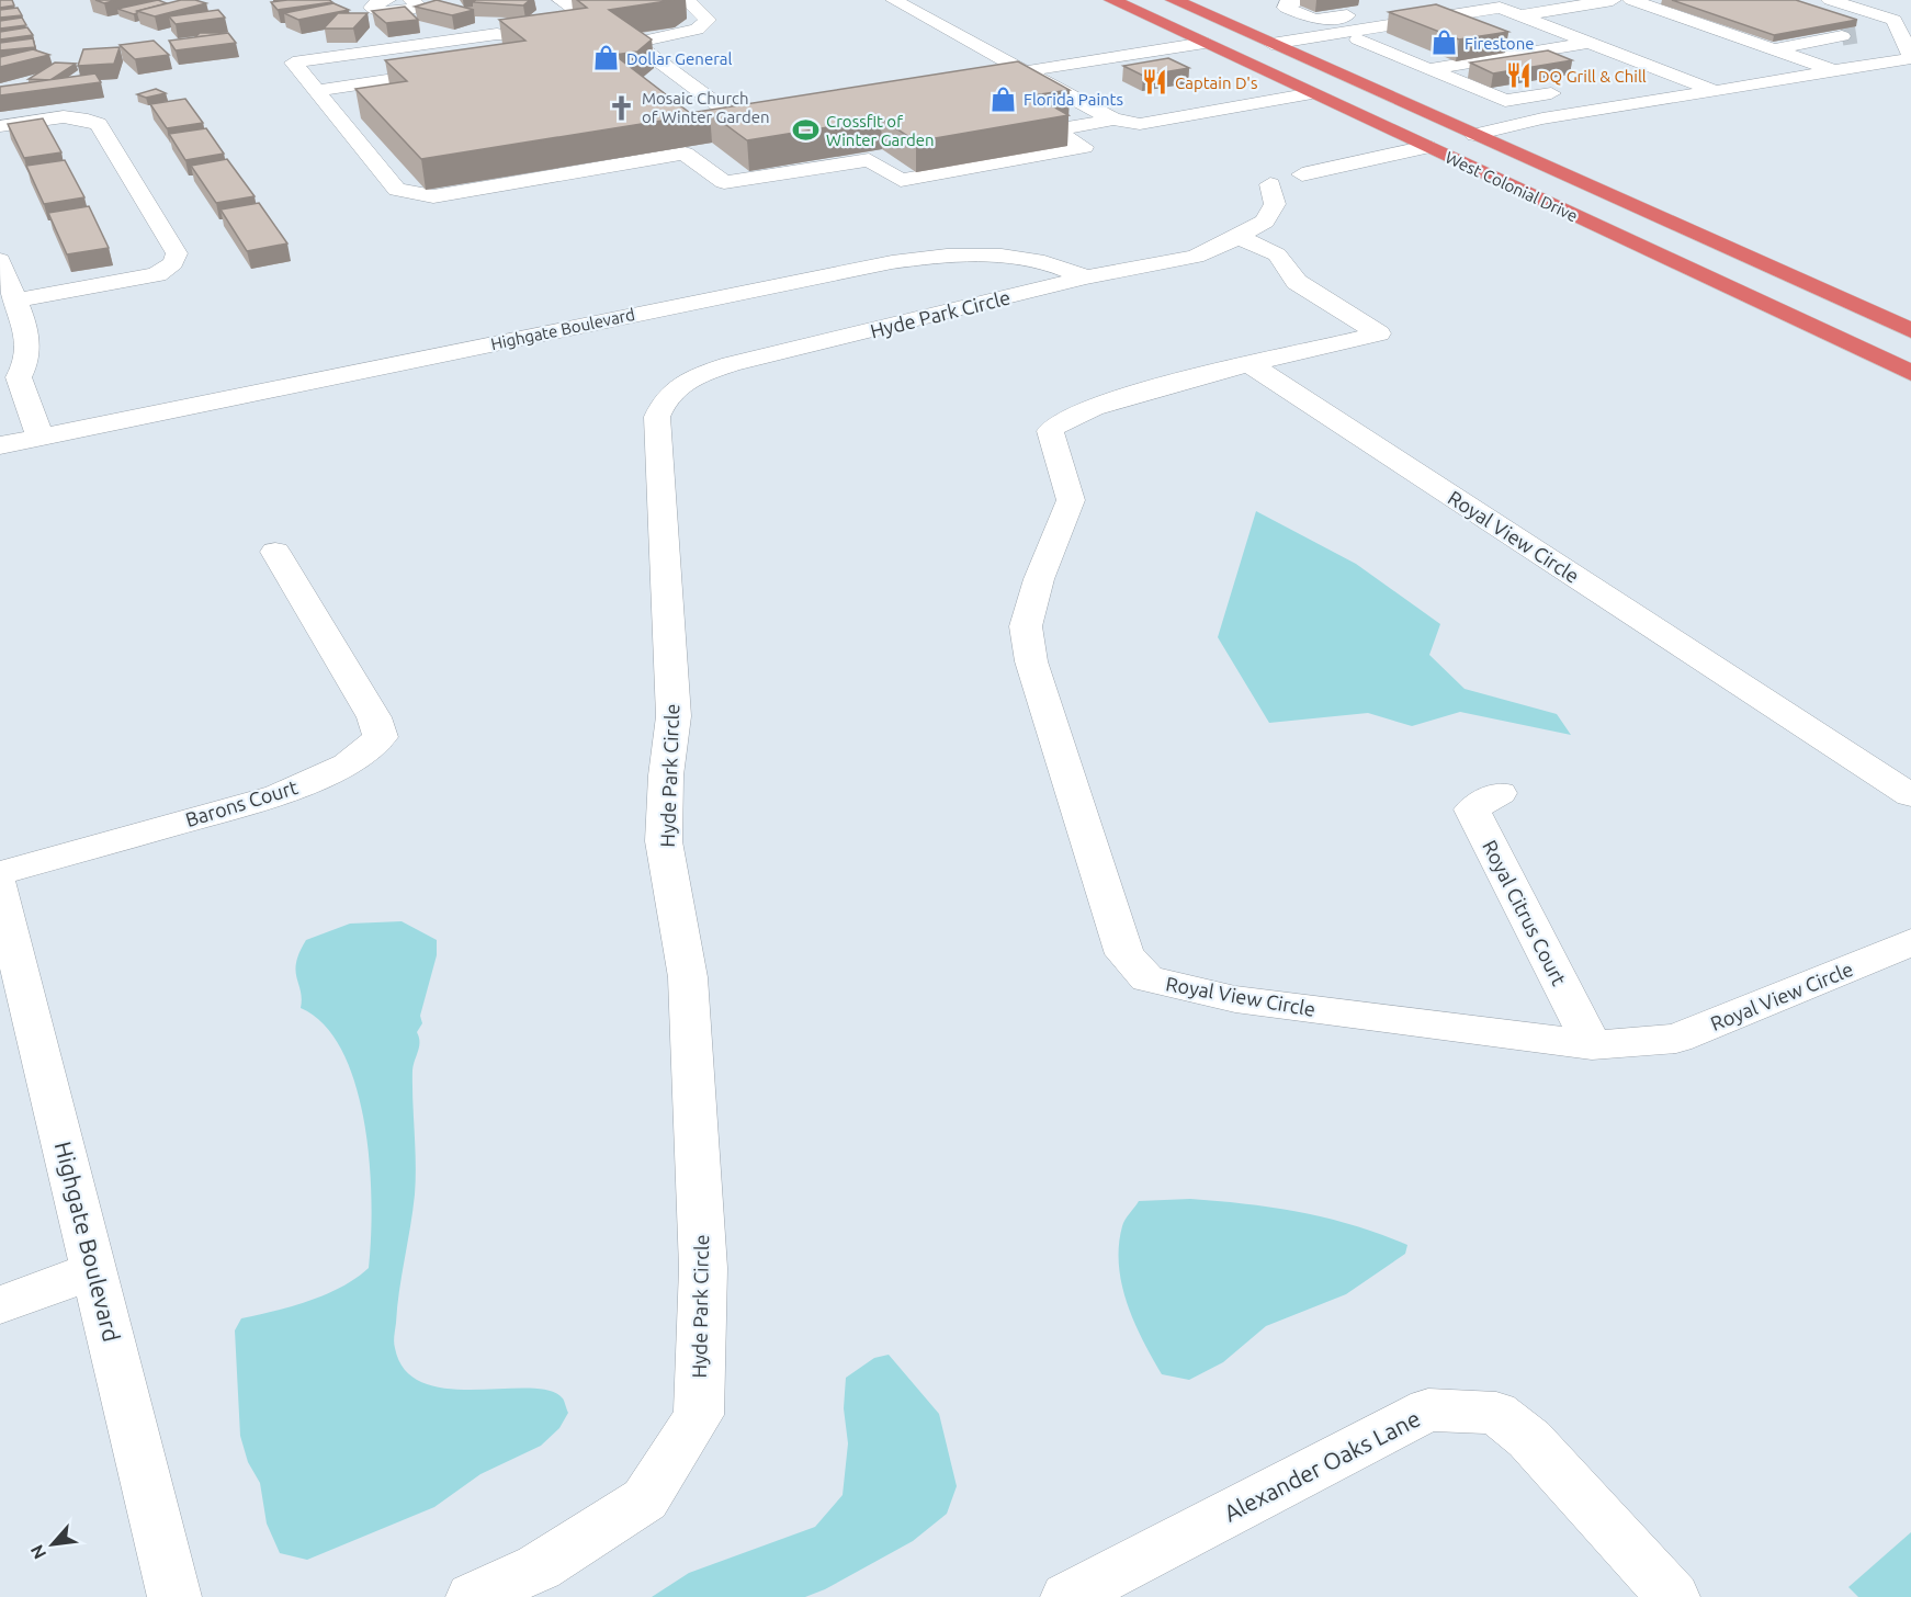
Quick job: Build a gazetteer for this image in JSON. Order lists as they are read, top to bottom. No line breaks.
{"streets":{"highway":["West Colonial Drive"],"street":["Hyde Park Circle","Highgate Boulevard","Royal View Circle","Barons Court","Royal Citrus Court","Alexander Oaks Lane"]},"crossings":[["West Colonial Drive","Hyde Park Circle"],["Hyde Park Circle","Highgate Boulevard"],["Hyde Park Circle","Royal View Circle"],["Royal View Circle","Royal Citrus Court"]],"places":{"shop":["Firestone","Dollar General","Florida Paints"],"restaurant":["DQ Grill & Chill","Captain D's"],"church":["Mosaic Church of Winter Garden"],"sports":["Crossfit of Winter Garden"]},"north":"bottom left"}
